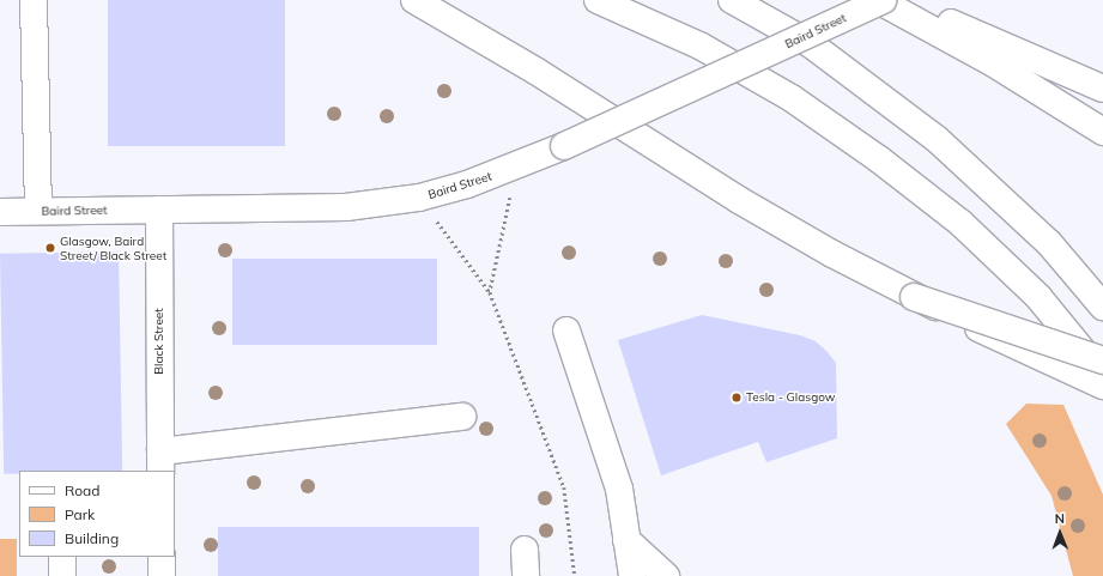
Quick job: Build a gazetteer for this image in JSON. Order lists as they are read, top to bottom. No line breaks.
{"streets":{"main road":["Baird Street","Black Street"]},"crossings":[["Baird Street","Black Street"]],"places":["Glasgow, Baird Street/ Black Street","Tesla - Glasgow"],"legend":["Road","Park","Building"],"north":"top"}
